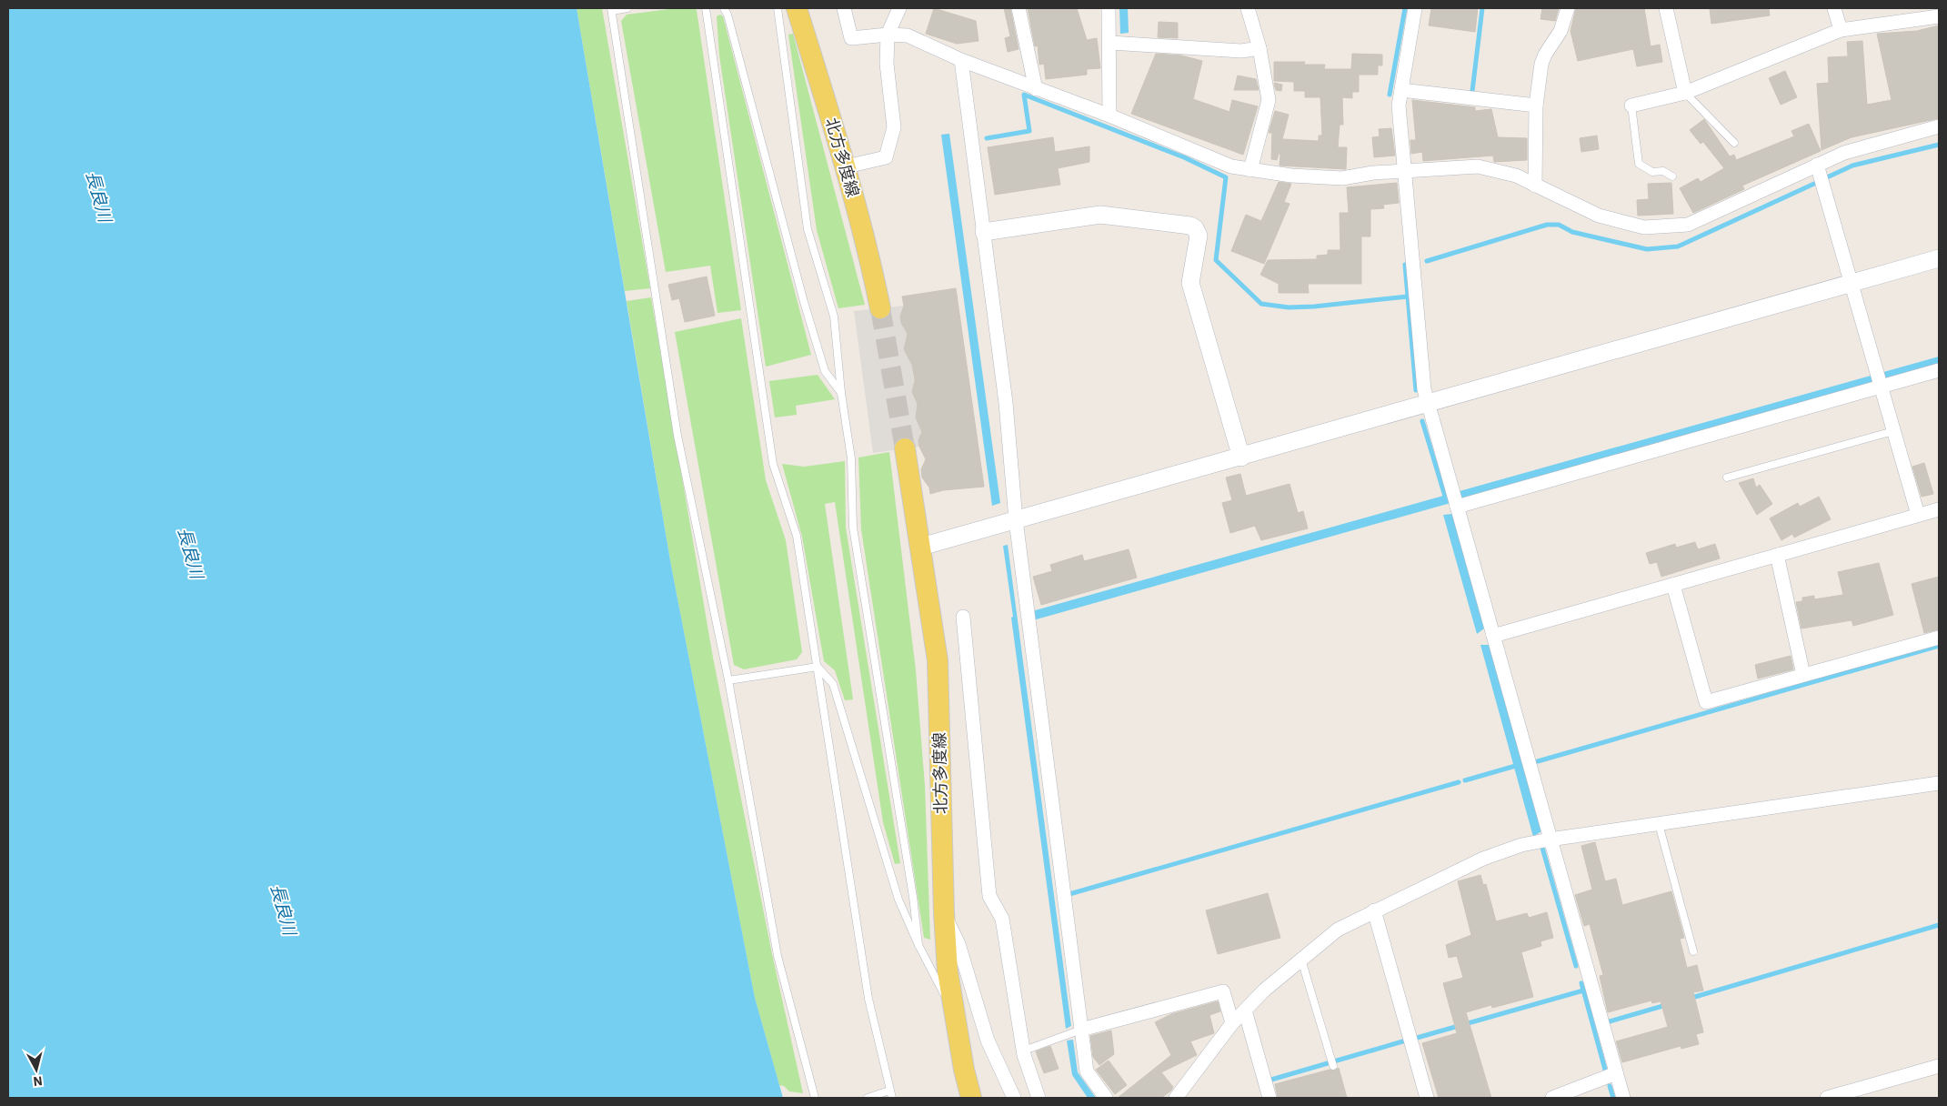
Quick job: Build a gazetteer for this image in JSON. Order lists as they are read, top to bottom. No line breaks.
{"streets":{"main road":["北方多度線"]},"water":["長良川"],"north":"bottom"}
